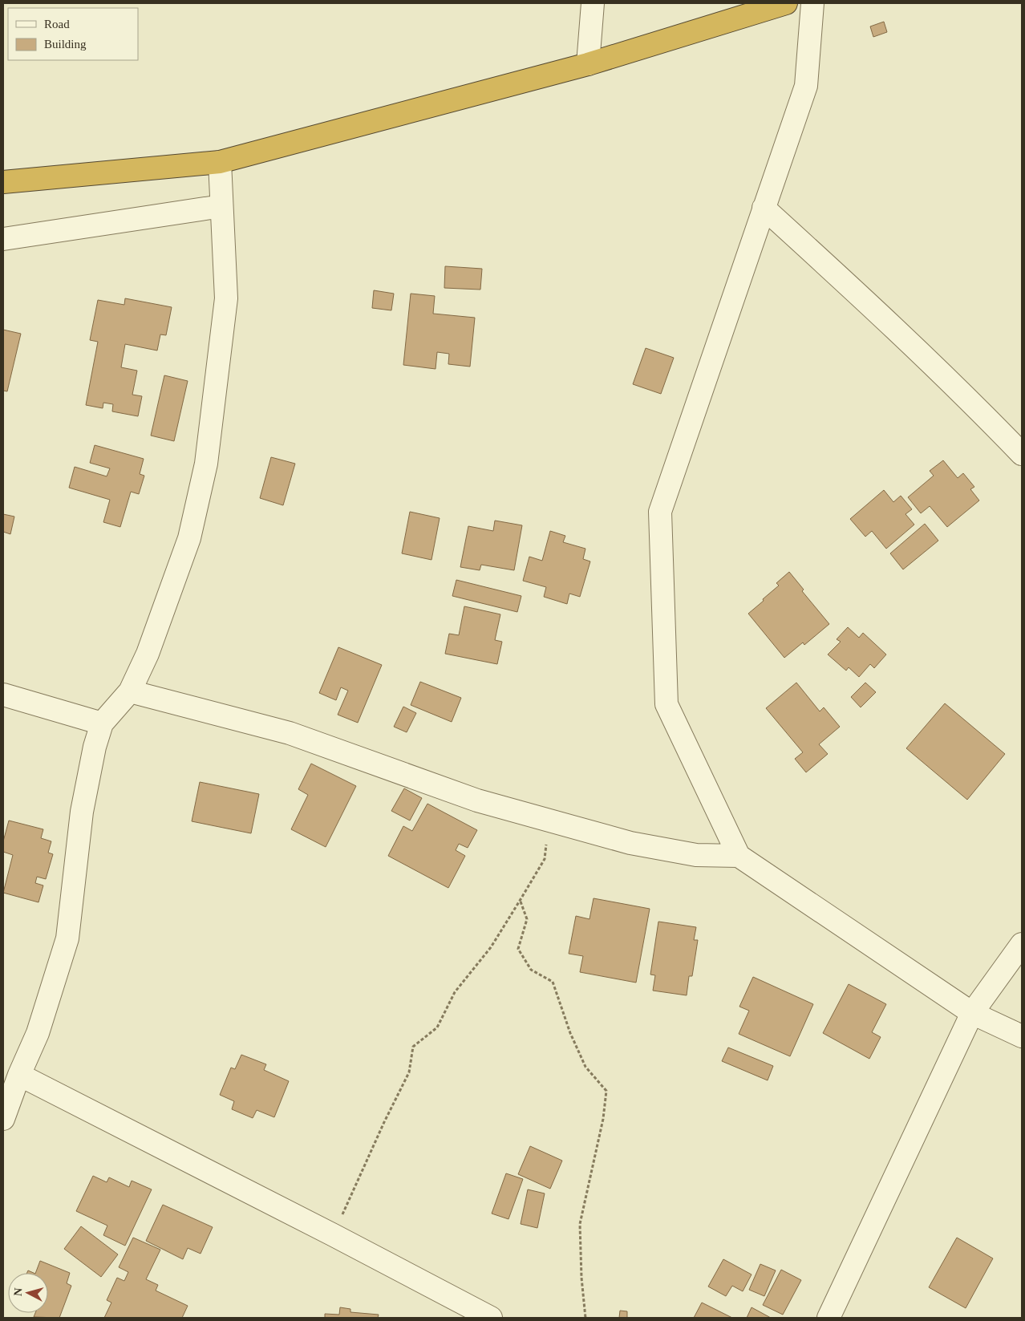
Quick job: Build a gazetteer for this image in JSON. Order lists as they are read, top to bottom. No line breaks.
{"legend":["Road","Building"],"north":"left"}
